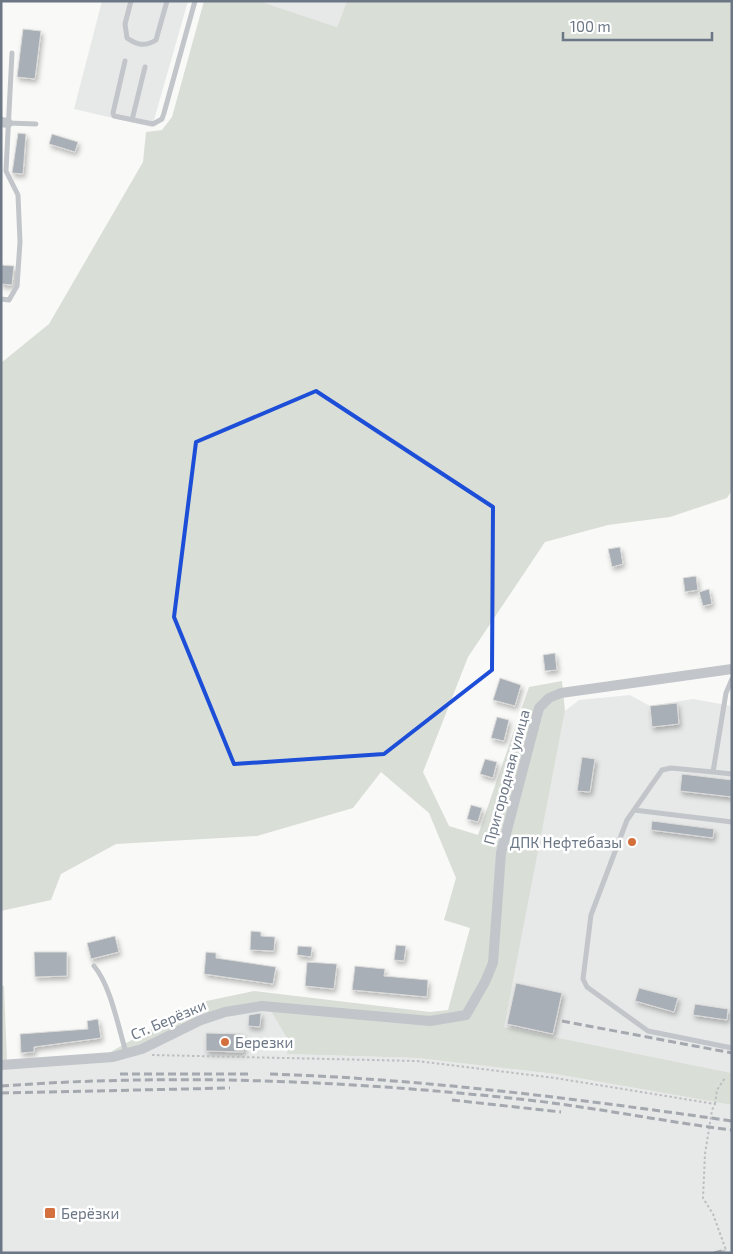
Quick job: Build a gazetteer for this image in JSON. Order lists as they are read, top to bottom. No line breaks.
{"streets":{"street":["Пригородная улица","Ст. Берёзки"]},"crossings":[["Пригородная улица","Ст. Берёзки"]],"places":{"other":["ДПК Нефтебазы","Березки"],"transit":["Берёзки"]},"scale_bar":"100 m"}
